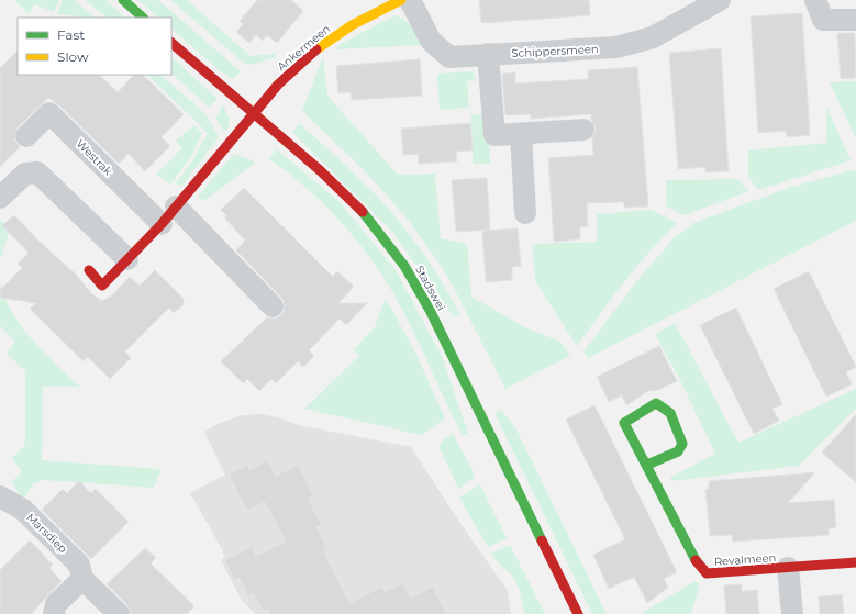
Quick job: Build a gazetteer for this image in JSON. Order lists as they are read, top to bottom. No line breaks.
{"streets":{"street":["Ankermeen","Schippersmeen","Westrak","Stadswei","Marsdiep","Revalmeen"]},"crossings":[["Ankermeen","Stadswei"]],"legend":["Fast","Slow"]}
